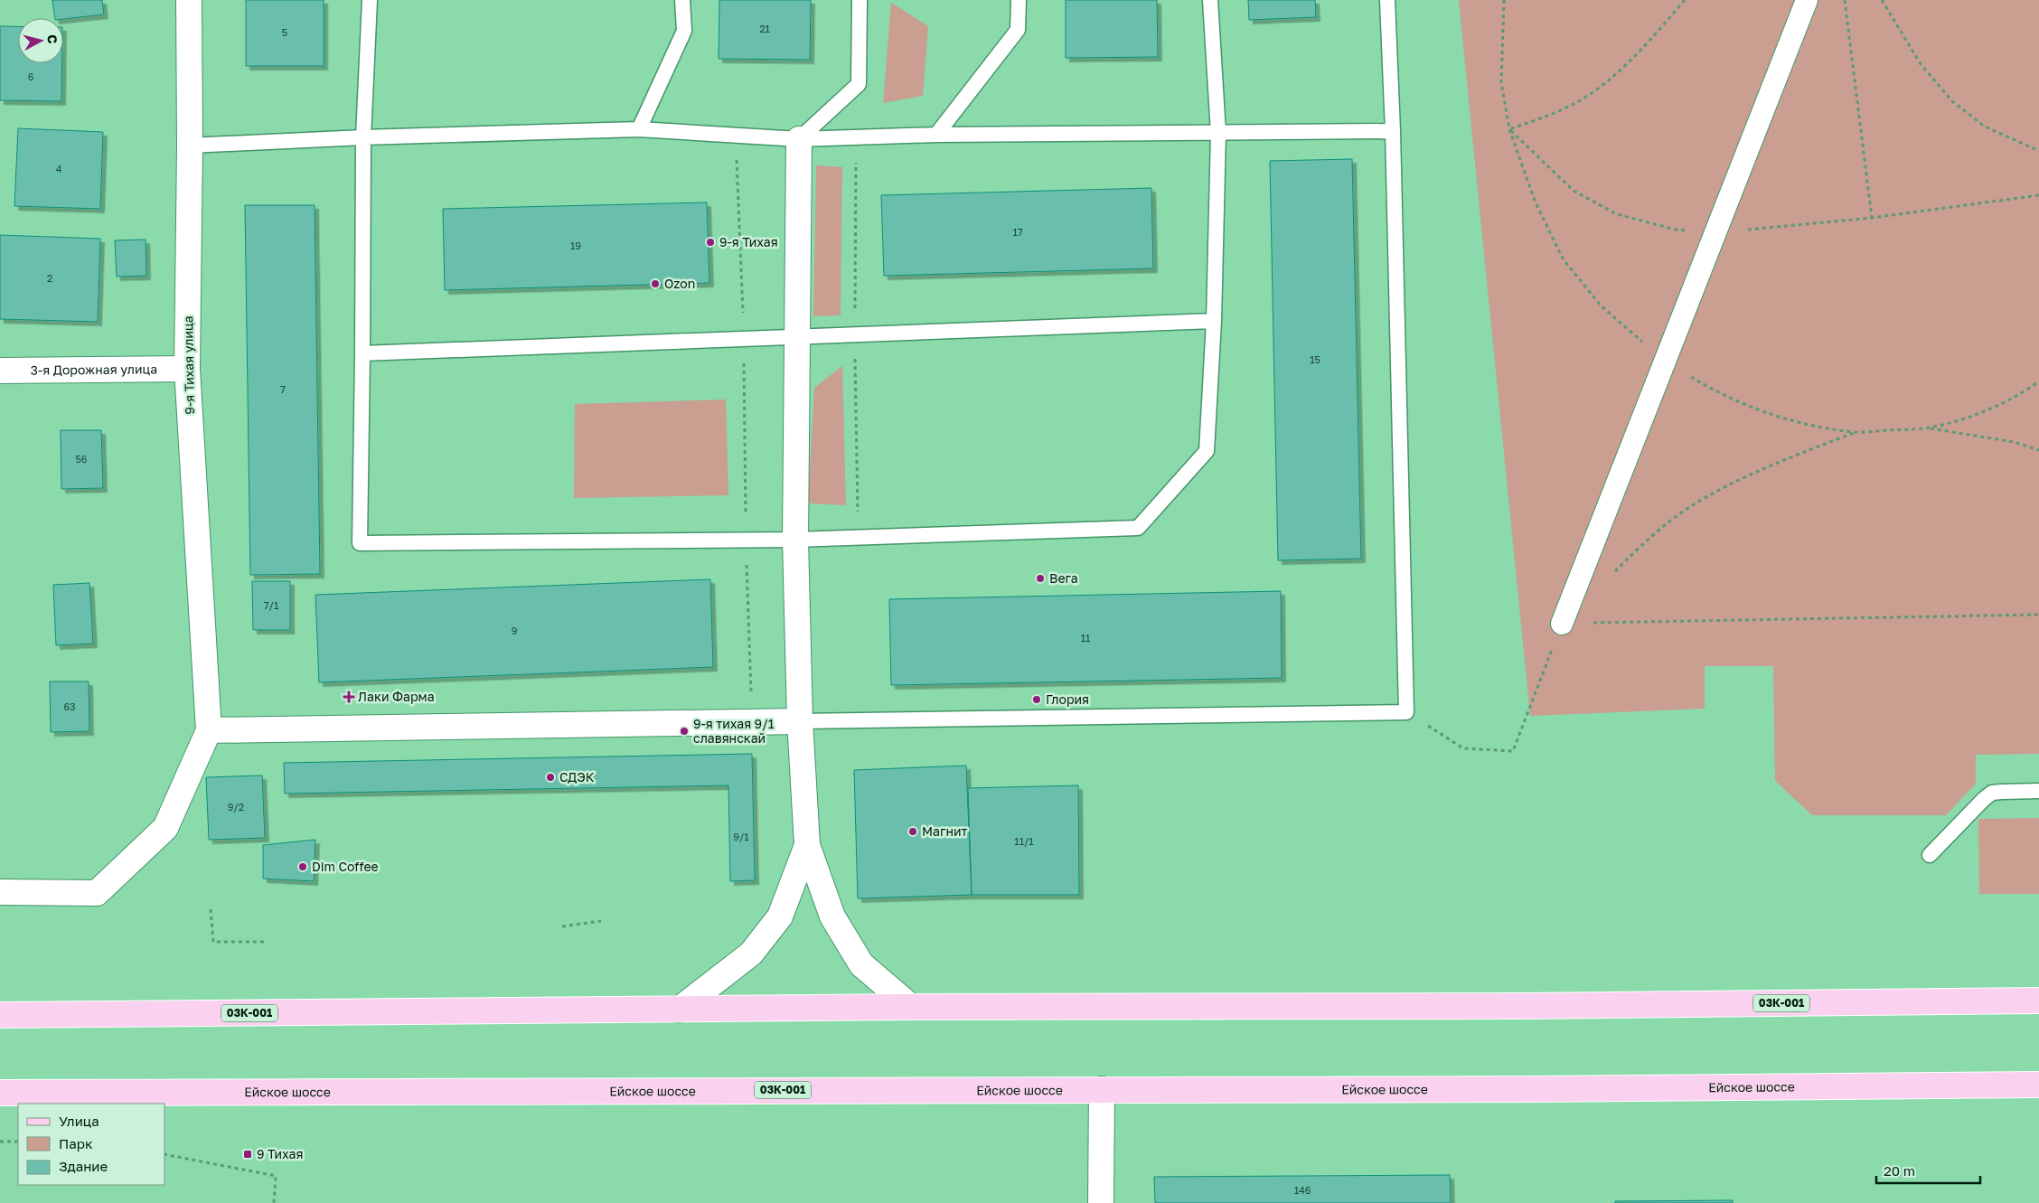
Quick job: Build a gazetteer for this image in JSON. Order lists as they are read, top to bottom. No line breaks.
{"streets":{"main road":["03К-001","Ейское шоссе"],"street":["9-я Тихая улица","3-я Дорожная улица"]},"crossings":[["9-я Тихая улица","3-я Дорожная улица"]],"places":{"other":["9-я Тихая","Ozon","Вега","Глория","9-я тихая 9/1 славянскай","СДЭК","Магнит","Dim Coffee"],"health":["Лаки Фарма"],"transit":["9 Тихая"]},"house_numbers":["21","5","6","4","17","19","2","15","7","56","7/1","9","11","63","9/2","9/1","11/1","146"],"legend":["Улица","Парк","Здание"],"scale_bar":"20 m","north":"right"}
